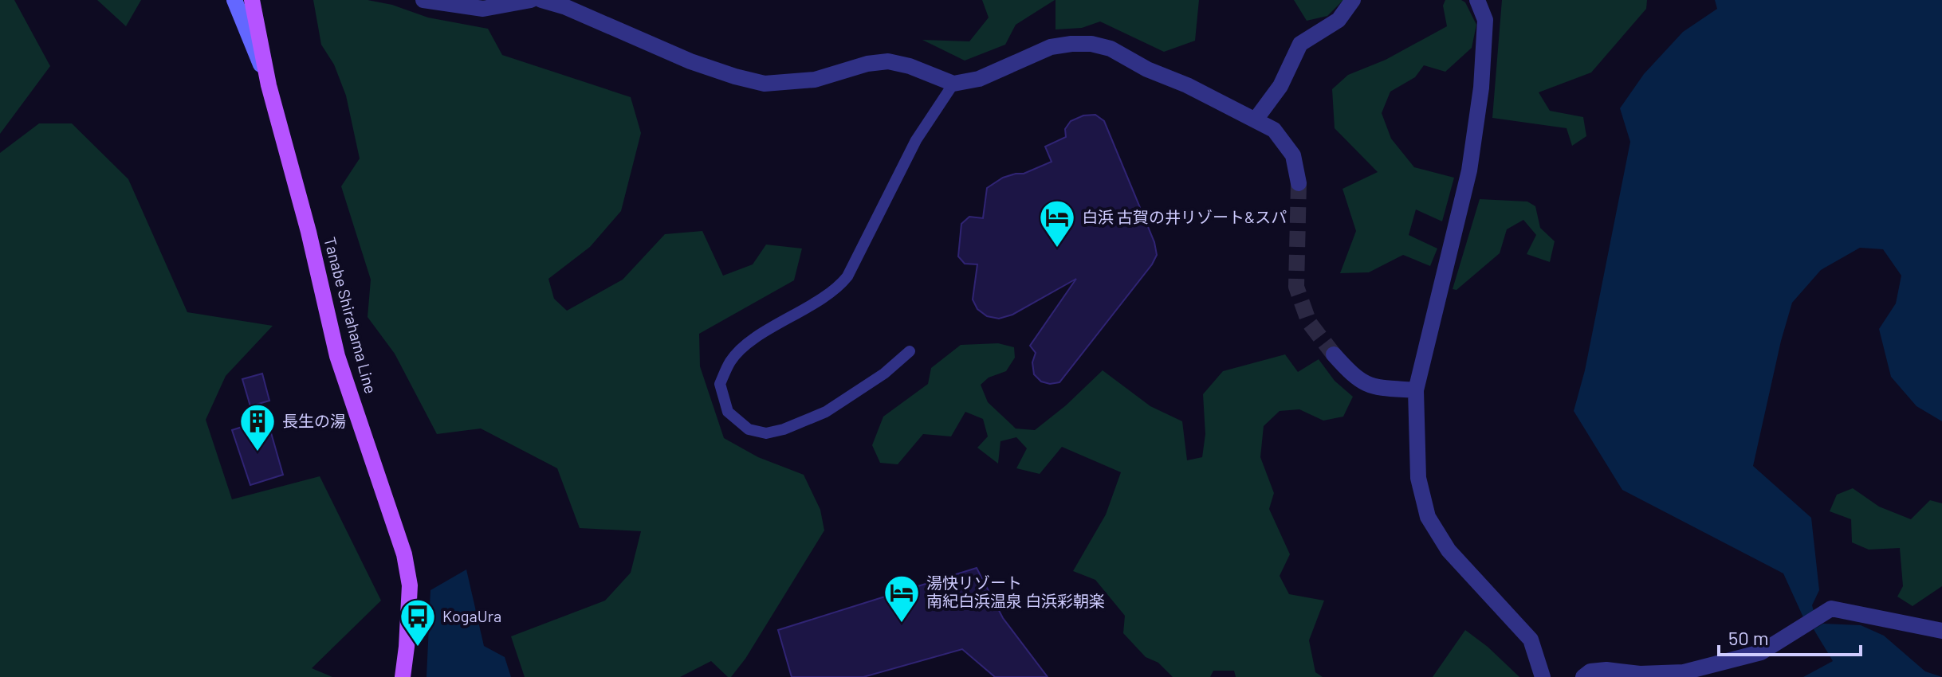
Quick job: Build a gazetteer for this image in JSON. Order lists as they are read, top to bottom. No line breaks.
{"streets":{"main road":["Tanabe Shirahama Line"]},"places":{"hotel":["白浜 古賀の井リゾート&スパ","湯快リゾート 南紀白浜温泉 白浜彩朝楽"],"building":["長生の湯"],"bus stop":["KogaUra"]},"scale_bar":"50 m"}
